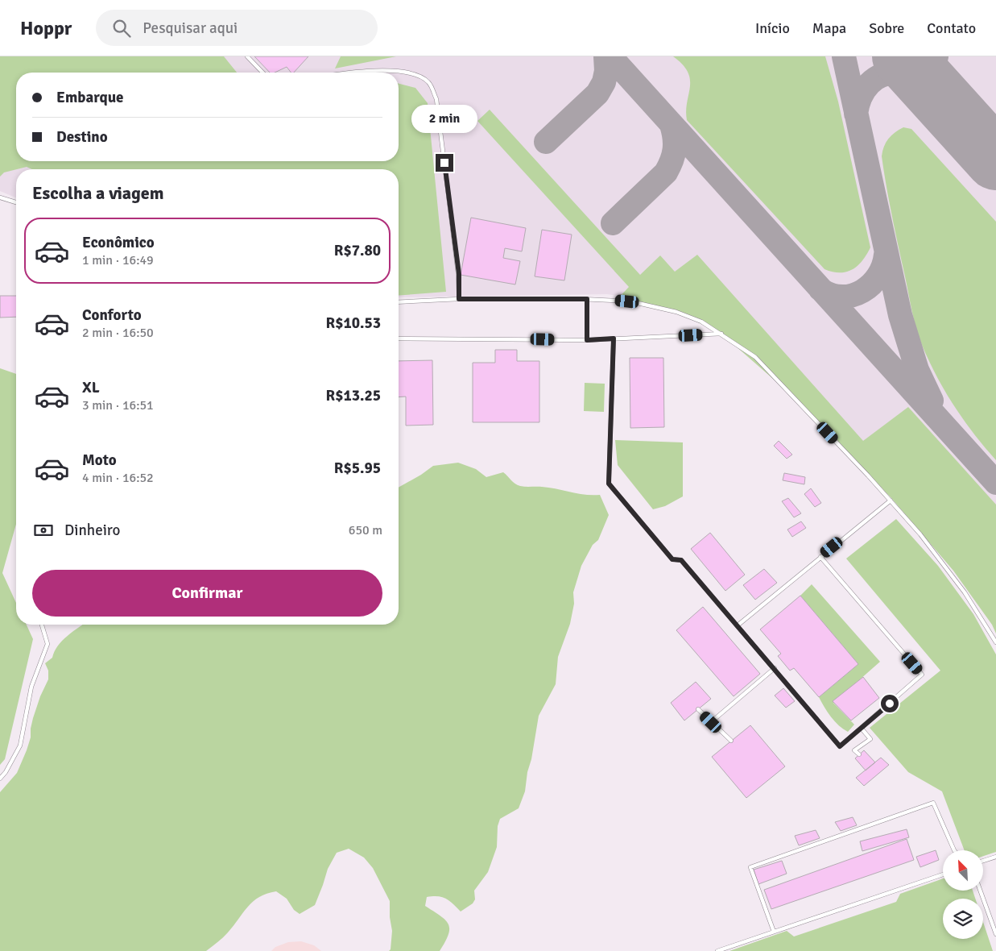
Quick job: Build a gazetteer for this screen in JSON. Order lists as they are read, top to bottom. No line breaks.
{"north":"top left","page":{"header":"Hoppr","search":"Pesquisar aqui","nav":["Início","Mapa","Sobre","Contato"],"banner":["Embarque","Destino"],"bubble":"2 min","heading":"Escolha a viagem","list":[{"name":"Econômico","note":"1 min · 16:49","value":"R$7.80"},{"name":"Conforto","note":"2 min · 16:50","value":"R$10.53"},{"name":"XL","note":"3 min · 16:51","value":"R$13.25"},{"name":"Moto","note":"4 min · 16:52","value":"R$5.95"}],"pay":["Dinheiro","650 m"],"buttons":"Confirmar"}}
